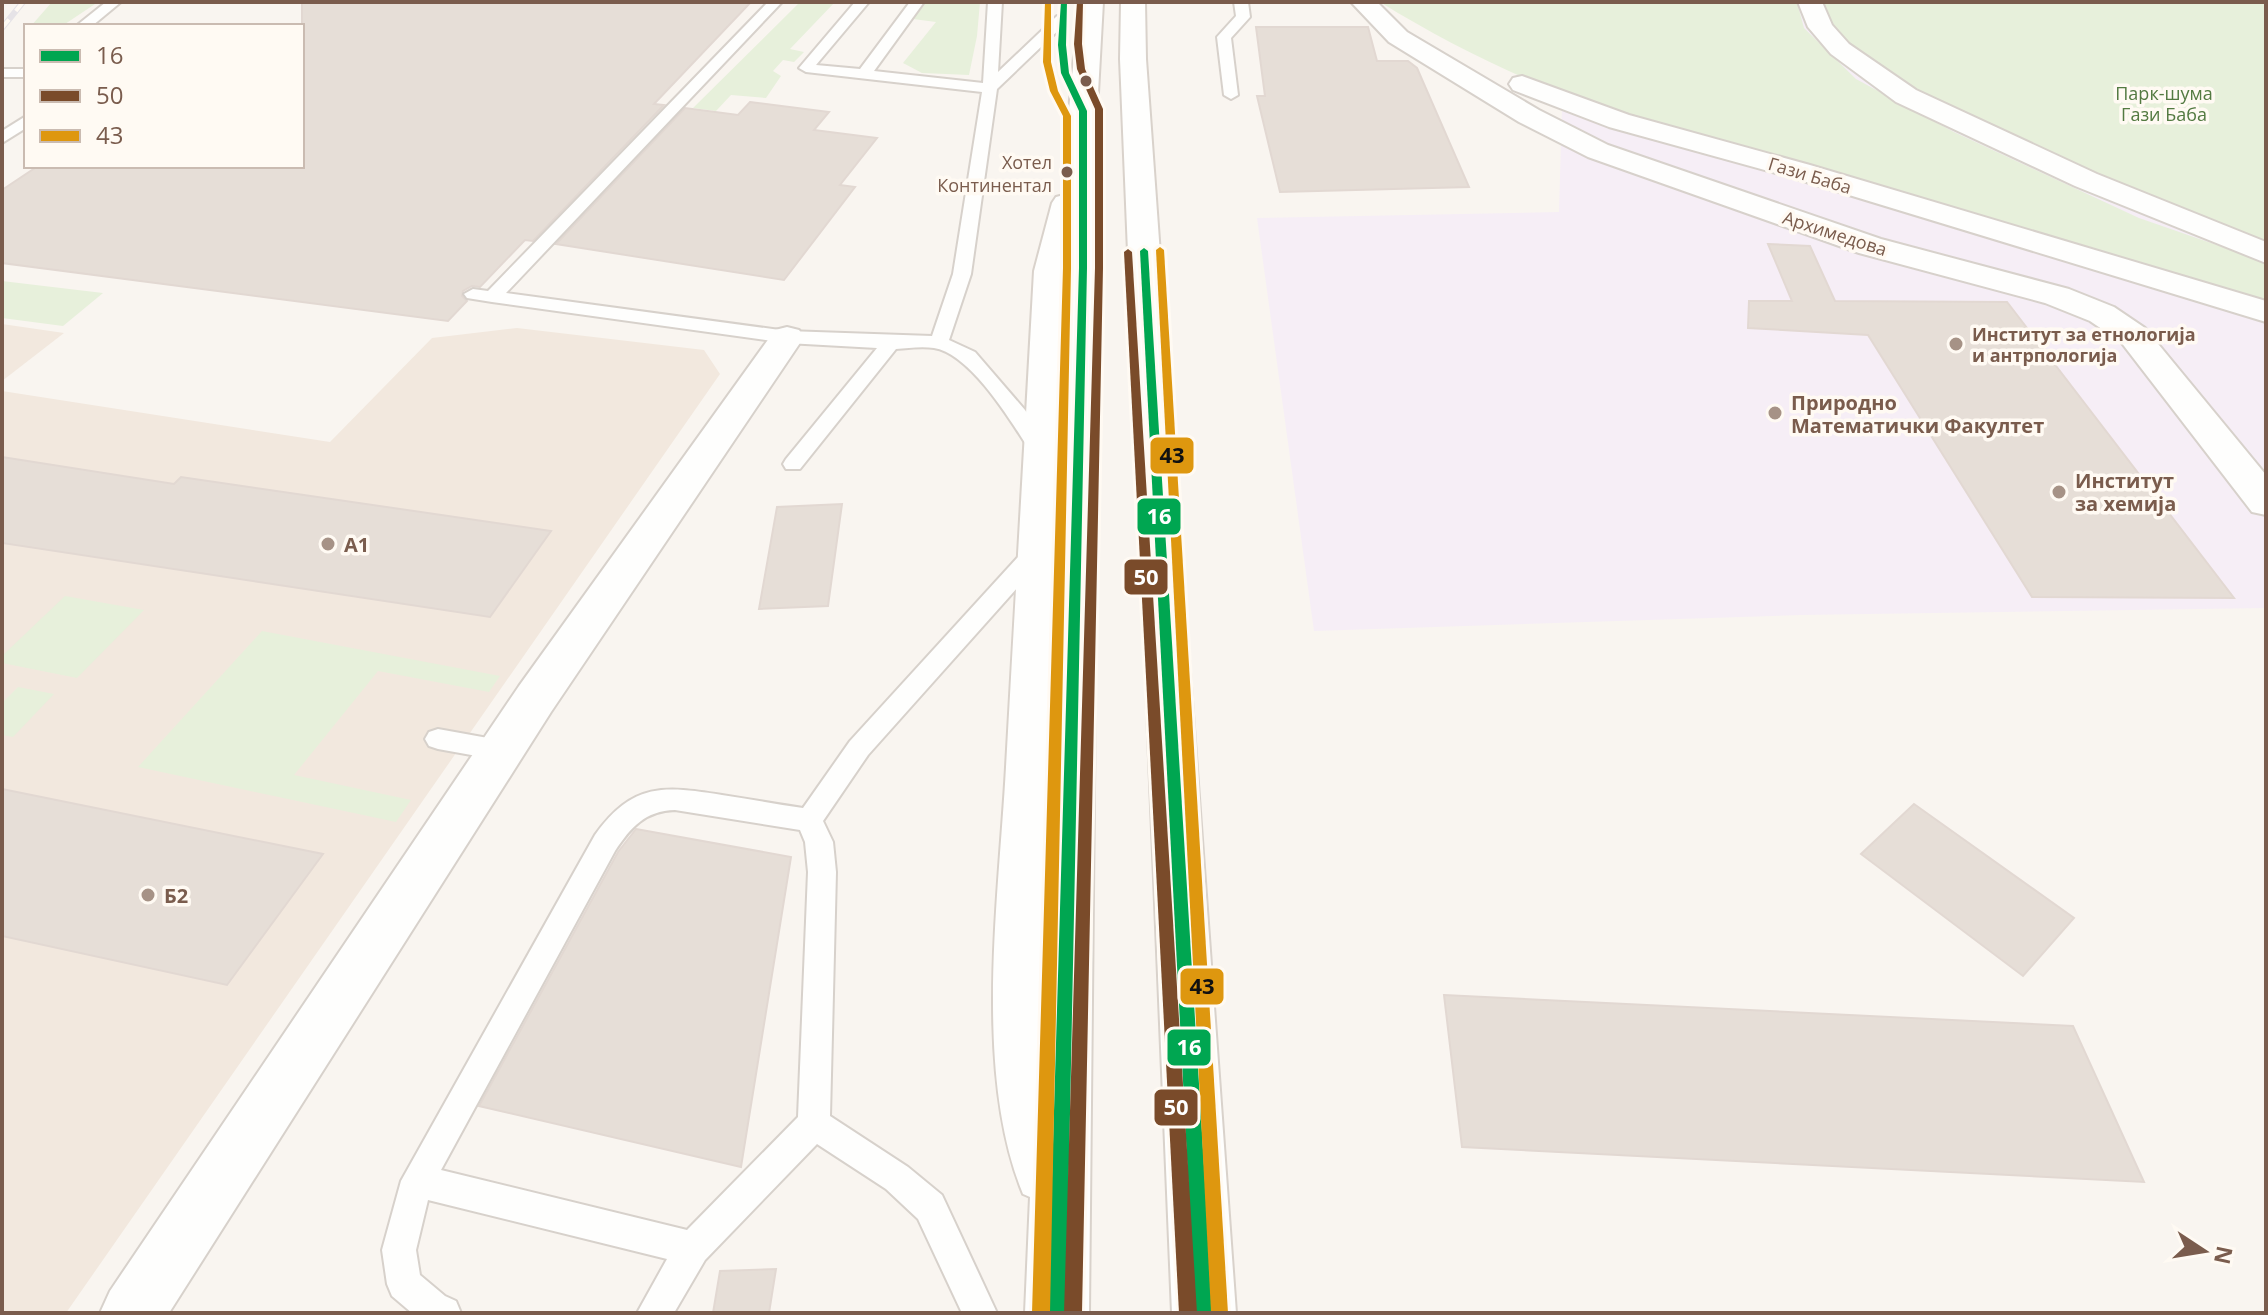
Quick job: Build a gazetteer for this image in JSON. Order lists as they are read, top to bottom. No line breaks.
{"streets":{"street":["Гази Баба","Архимедова"]},"crossings":[["Гази Баба","Архимедова"]],"parks":["Парк-шума Гази Баба"],"places":["Хотел Континентал","Институт за етнологија и антрпологија","Природно Математички Факултет","Институт за хемија","А1","Б2"],"lines":["transit line 16","transit line 43","transit line 50"],"legend":["16","50","43"],"north":"right"}
